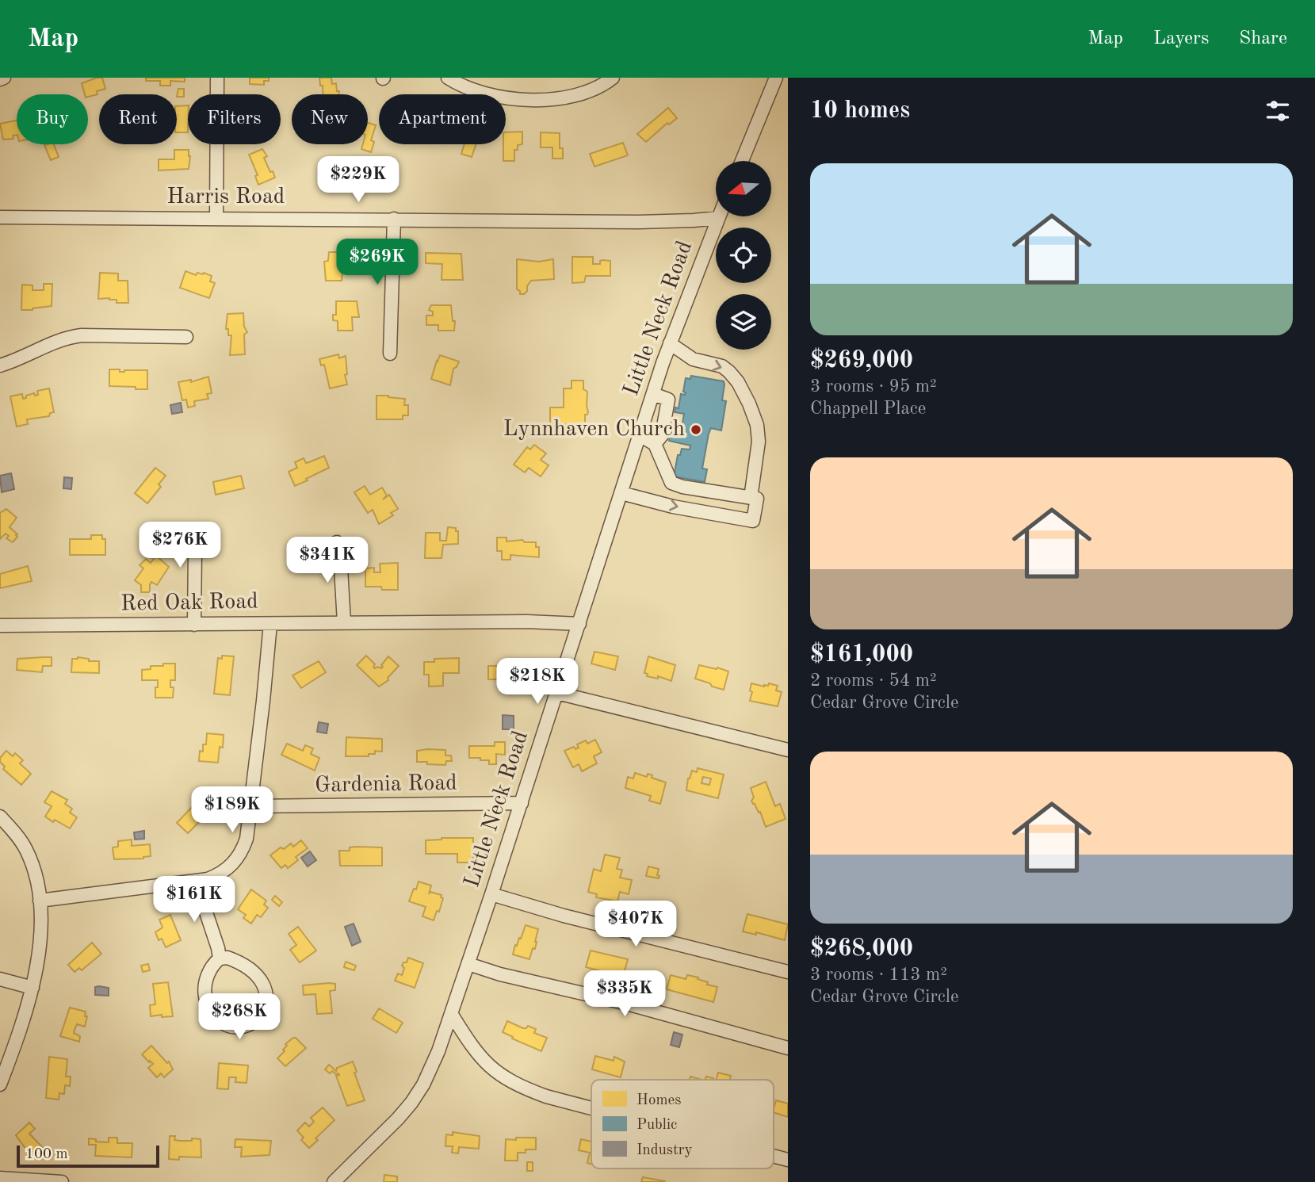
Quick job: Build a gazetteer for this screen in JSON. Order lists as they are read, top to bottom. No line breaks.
{"streets":{"street":["Harris Road","Little Neck Road","Red Oak Road","Gardenia Road"]},"crossings":[["Harris Road","Little Neck Road"],["Little Neck Road","Red Oak Road"],["Little Neck Road","Gardenia Road"]],"places":["Lynnhaven Church"],"legend":["Homes","Public","Industry"],"scale_bar":"100 m","north":"left","page":{"header":"Map","nav":["Map","Layers","Share"],"heading":"10 homes","chip":["Buy","Rent","Filters","New","Apartment"],"list":[{"name":"$269,000","note":"3 rooms · 95 m² · Chappell Place"},{"name":"$161,000","note":"2 rooms · 54 m² · Cedar Grove Circle"},{"name":"$268,000","note":"3 rooms · 113 m² · Cedar Grove Circle"}],"price":["$229K","$269K","$276K","$341K","$218K","$189K","$161K","$407K","$335K","$268K"],"scale":"100 m"}}
